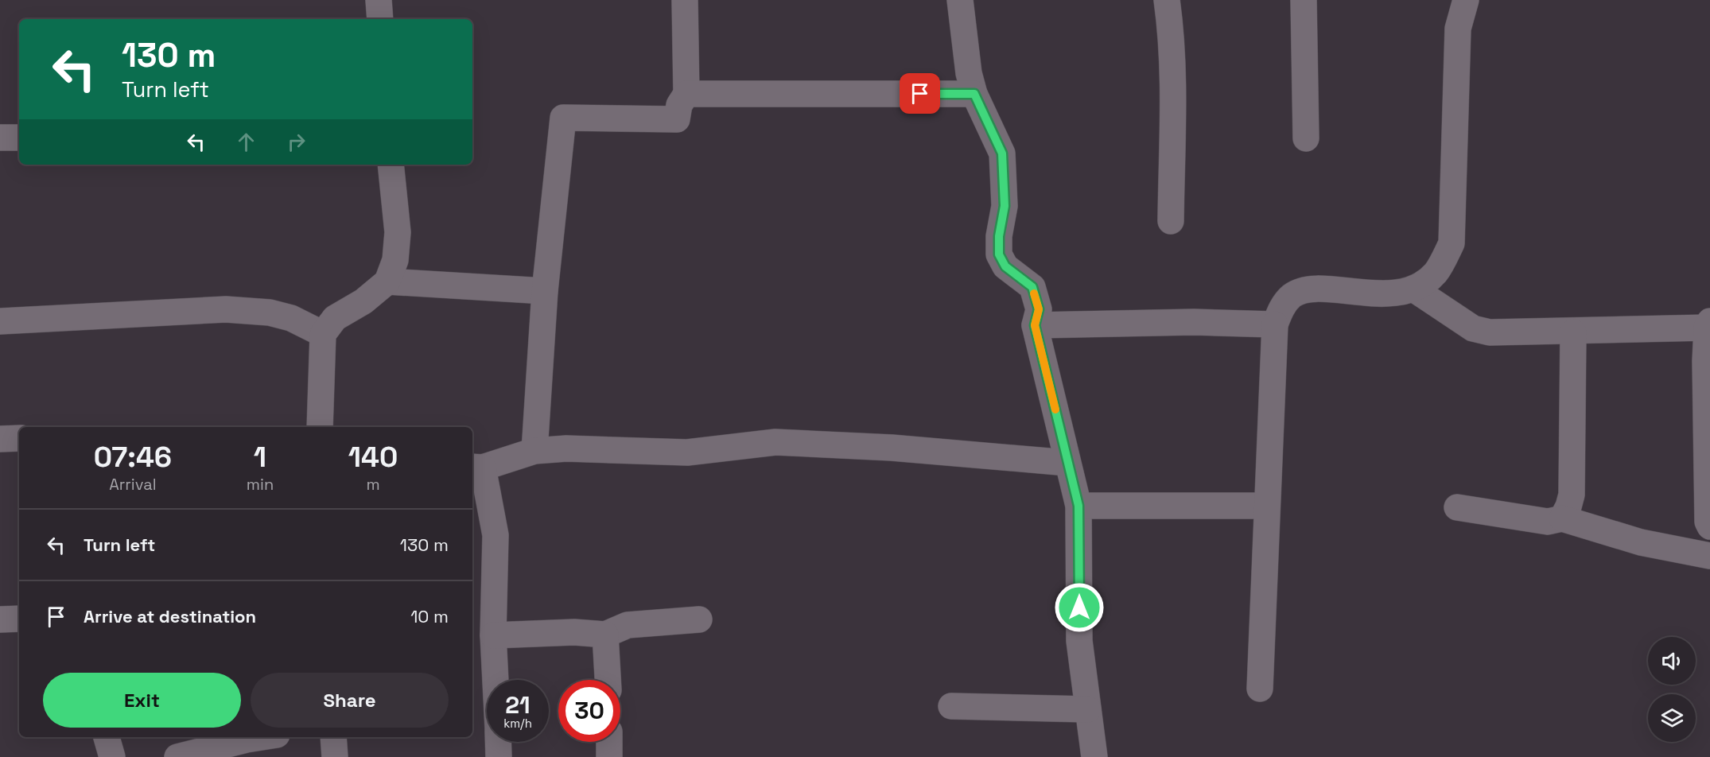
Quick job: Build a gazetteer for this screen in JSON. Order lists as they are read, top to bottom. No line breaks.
{"page":{"turn":["130 m","Turn left"],"eta":["07:46","Arrival","1","min","140","m"],"list":[{"name":"Turn left","value":"130 m"},{"name":"Arrive at destination","value":"10 m"}],"buttons":["Exit","Share"],"speed":"21 km/h","limit":"30"}}
